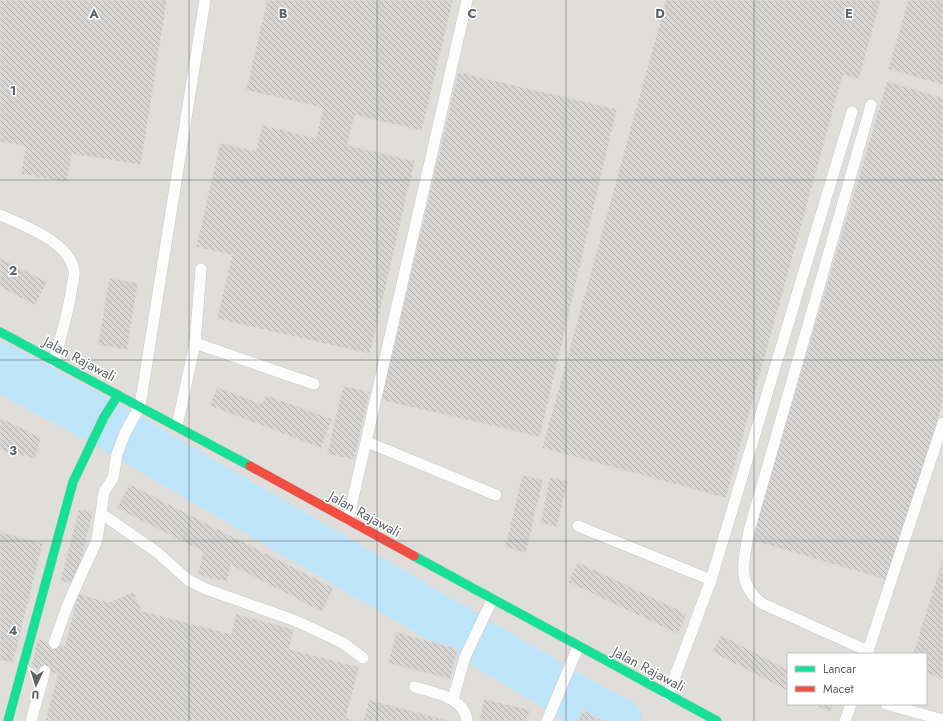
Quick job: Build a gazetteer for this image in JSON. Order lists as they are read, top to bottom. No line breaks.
{"streets":{"street":["Jalan Rajawali"]},"legend":["Lancar","Macet"],"north":"bottom","grid":{"columns":["A","B","C","D","E"],"rows":["1","2","3","4"]}}
